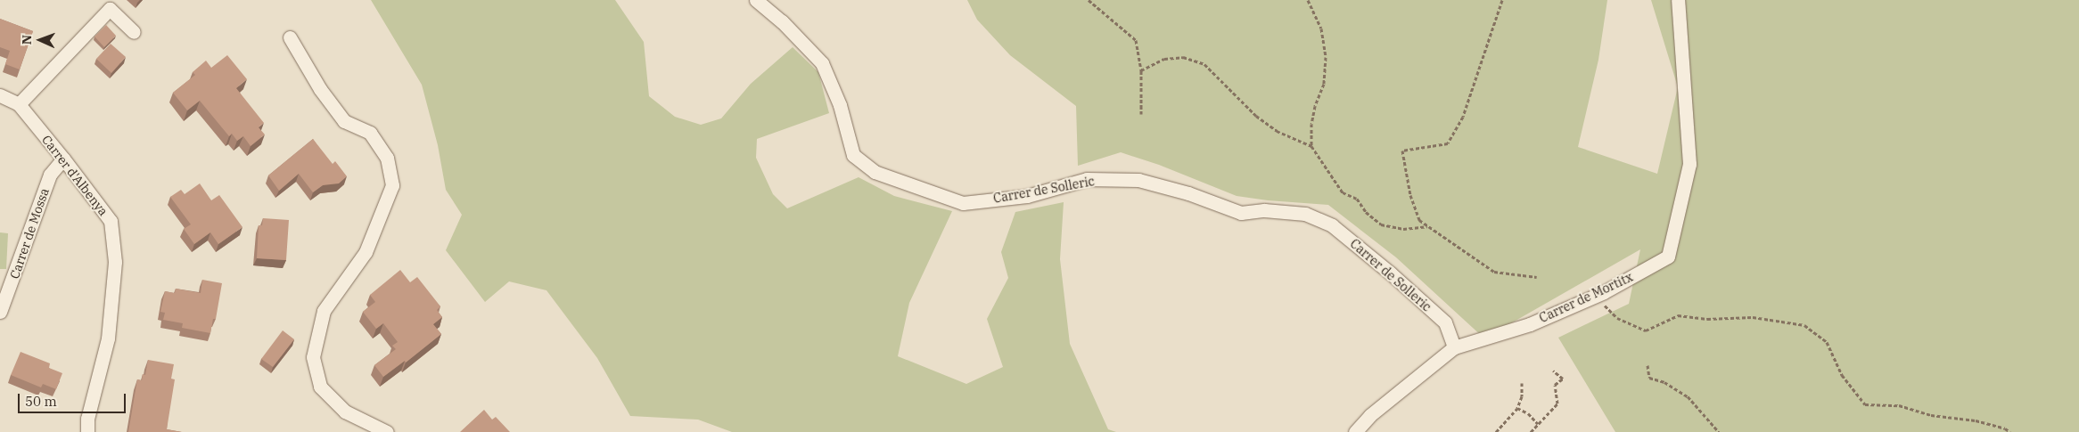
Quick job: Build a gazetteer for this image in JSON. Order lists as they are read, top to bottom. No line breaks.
{"streets":{"street":["Carrer d'Albenya","Carrer de Solleric","Carrer de Mossa","Carrer de Mortitx"]},"crossings":[["Carrer d'Albenya","Carrer de Mossa"],["Carrer de Solleric","Carrer de Mortitx"]],"scale_bar":"50 m","north":"left"}
